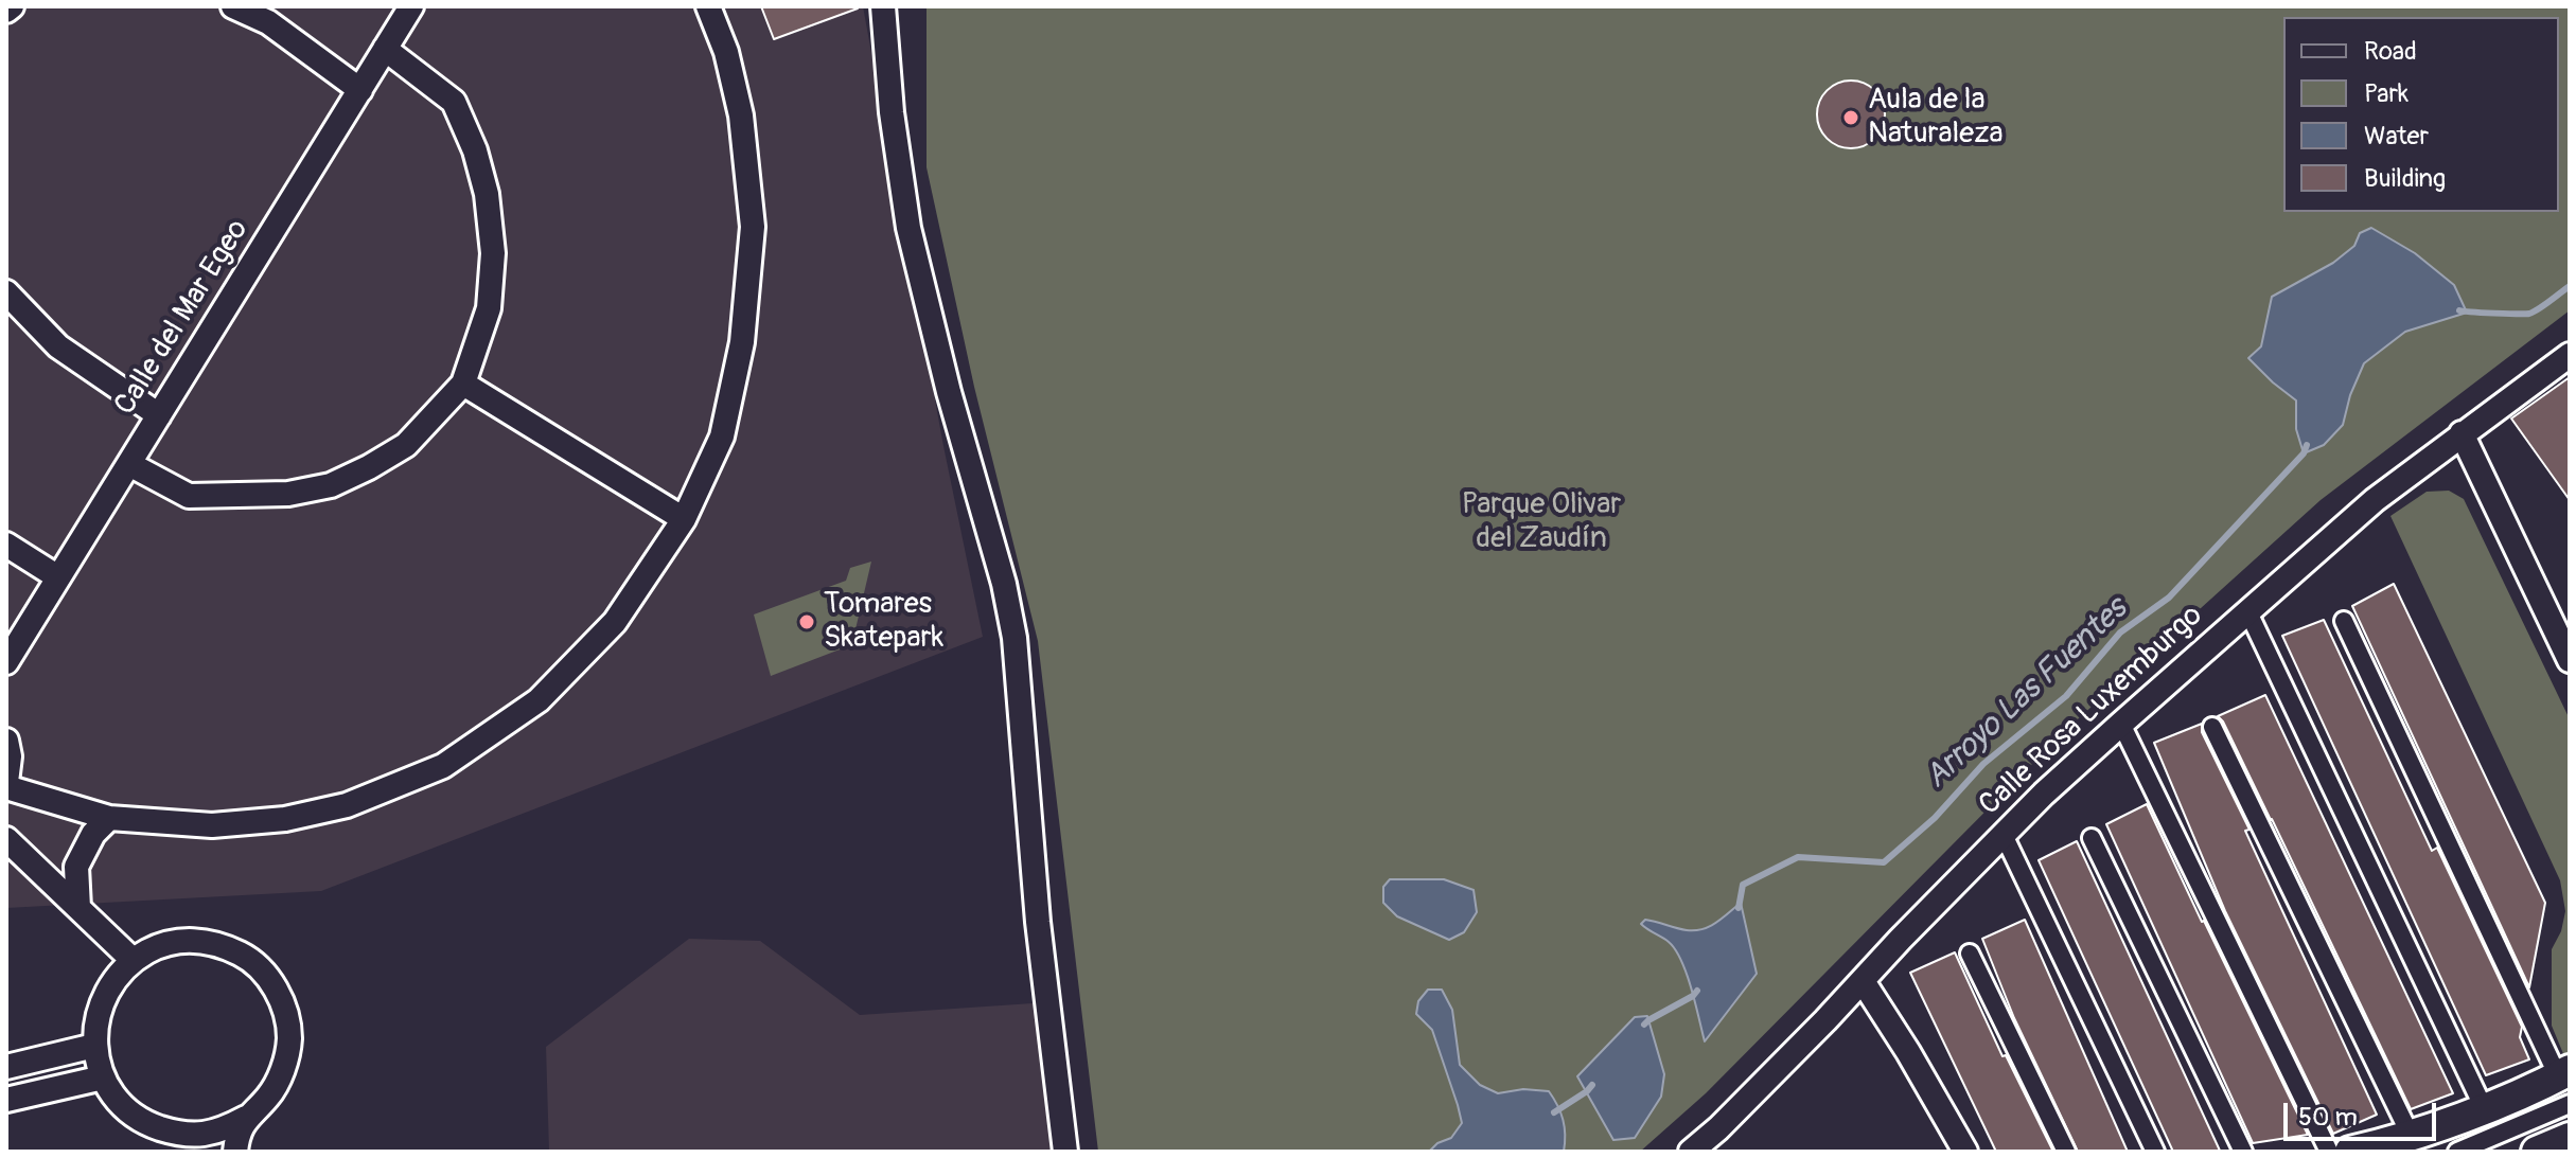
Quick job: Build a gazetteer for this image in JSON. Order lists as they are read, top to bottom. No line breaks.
{"streets":{"street":["Calle del Mar Egeo","Calle Rosa Luxemburgo"]},"water":["Arroyo Las Fuentes"],"parks":["Parque Olivar del Zaudín"],"places":["Aula de la Naturaleza","Tomares Skatepark"],"legend":["Road","Park","Water","Building"],"scale_bar":"50 m"}
